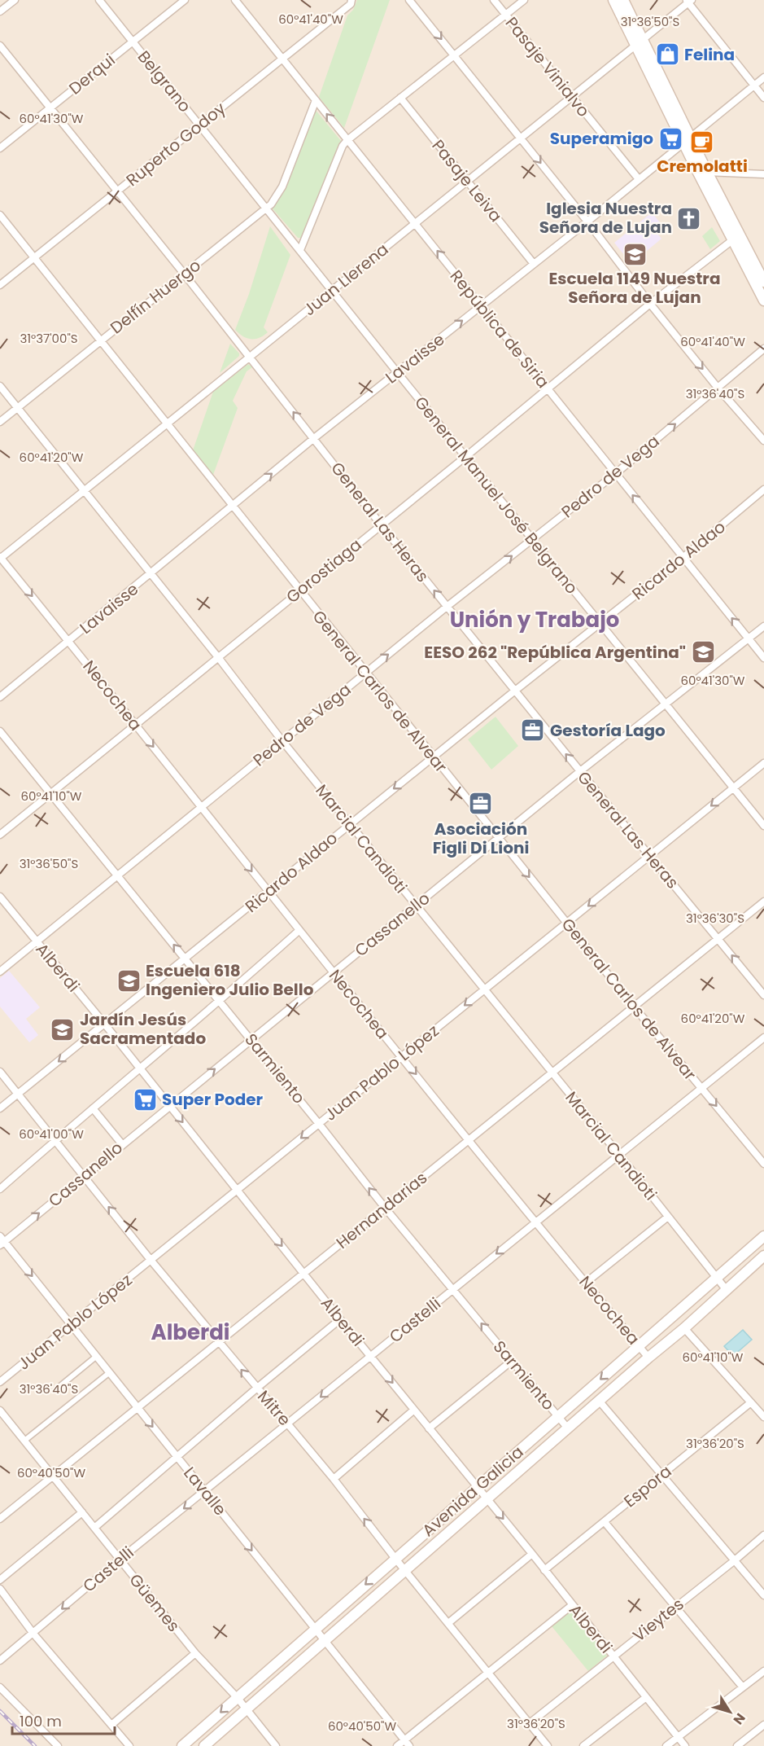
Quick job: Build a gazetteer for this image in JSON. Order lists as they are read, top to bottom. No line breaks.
{"streets":{"main road":["Avenida Galicia"],"street":["Pasaje Vinialvo","Derqui","Belgrano","Ruperto Godoy","Pasaje Leiva","Juan Llerena","Delfín Huergo","República de Siria","Lavaisse","Pedro de Vega","General Manuel José Belgrano","General Las Heras","Ricardo Aldao","Gorostiaga","General Carlos de Alvear","Necochea","Marcial Candioti","Cassanello","Alberdi","Sarmiento","Juan Pablo López","Hernandarias","Castelli","Mitre","Espora","Lavalle","Güemes","Vieytes"]},"crossings":[["Pasaje Vinialvo","Juan Llerena"],["Pasaje Vinialvo","Lavaisse"],["Derqui","Belgrano"],["Derqui","General Las Heras"],["Belgrano","Ruperto Godoy"],["Belgrano","Delfín Huergo"],["Belgrano","General Manuel José Belgrano"],["Ruperto Godoy","República de Siria"],["Ruperto Godoy","General Las Heras"],["Ruperto Godoy","General Carlos de Alvear"],["Pasaje Leiva","Juan Llerena"],["Pasaje Leiva","Lavaisse"],["Juan Llerena","República de Siria"],["Juan Llerena","General Manuel José Belgrano"],["Juan Llerena","General Las Heras"],["Juan Llerena","General Carlos de Alvear"],["Juan Llerena","Necochea"],["Juan Llerena","Marcial Candioti"],["Delfín Huergo","República de Siria"],["Delfín Huergo","General Manuel José Belgrano"],["Delfín Huergo","General Las Heras"],["Delfín Huergo","General Carlos de Alvear"],["Delfín Huergo","Marcial Candioti"],["República de Siria","Lavaisse"],["República de Siria","Pedro de Vega"],["República de Siria","Ricardo Aldao"],["República de Siria","Gorostiaga"],["República de Siria","Cassanello"],["Lavaisse","General Manuel José Belgrano"],["Lavaisse","General Las Heras"],["Lavaisse","General Carlos de Alvear"],["Lavaisse","Necochea"],["Lavaisse","Marcial Candioti"],["Pedro de Vega","General Manuel José Belgrano"],["Pedro de Vega","General Las Heras"],["Pedro de Vega","General Carlos de Alvear"],["Pedro de Vega","Necochea"],["Pedro de Vega","Marcial Candioti"],["Pedro de Vega","Alberdi"],["Pedro de Vega","Sarmiento"],["General Manuel José Belgrano","Ricardo Aldao"],["General Manuel José Belgrano","Gorostiaga"],["General Manuel José Belgrano","Cassanello"],["General Manuel José Belgrano","Juan Pablo López"],["General Las Heras","Ricardo Aldao"],["General Las Heras","Gorostiaga"],["General Las Heras","Cassanello"],["General Las Heras","Juan Pablo López"],["General Las Heras","Hernandarias"],["Ricardo Aldao","General Carlos de Alvear"],["Ricardo Aldao","Necochea"],["Ricardo Aldao","Marcial Candioti"],["Ricardo Aldao","Alberdi"],["Ricardo Aldao","Sarmiento"],["Ricardo Aldao","Mitre"],["Gorostiaga","General Carlos de Alvear"],["Gorostiaga","Necochea"],["Gorostiaga","Marcial Candioti"],["Gorostiaga","Sarmiento"],["General Carlos de Alvear","Cassanello"],["General Carlos de Alvear","Juan Pablo López"],["General Carlos de Alvear","Hernandarias"],["General Carlos de Alvear","Castelli"],["Necochea","Cassanello"],["Necochea","Juan Pablo López"],["Necochea","Hernandarias"],["Necochea","Castelli"],["Necochea","Avenida Galicia"],["Marcial Candioti","Cassanello"],["Marcial Candioti","Juan Pablo López"],["Marcial Candioti","Hernandarias"],["Marcial Candioti","Castelli"],["Marcial Candioti","Avenida Galicia"],["Cassanello","Alberdi"],["Cassanello","Sarmiento"],["Cassanello","Mitre"],["Cassanello","Lavalle"],["Alberdi","Juan Pablo López"],["Alberdi","Hernandarias"],["Alberdi","Castelli"],["Alberdi","Espora"],["Alberdi","Avenida Galicia"],["Alberdi","Vieytes"],["Sarmiento","Juan Pablo López"],["Sarmiento","Hernandarias"],["Sarmiento","Castelli"],["Sarmiento","Avenida Galicia"],["Juan Pablo López","Mitre"],["Juan Pablo López","Lavalle"],["Hernandarias","Mitre"],["Hernandarias","Lavalle"],["Hernandarias","Güemes"],["Castelli","Mitre"],["Castelli","Lavalle"],["Castelli","Güemes"],["Mitre","Avenida Galicia"],["Mitre","Vieytes"],["Lavalle","Avenida Galicia"],["Avenida Galicia","Güemes"]],"one_way":["República de Siria","Pedro de Vega","Necochea","Juan Pablo López","Lavalle"],"districts":["Unión y Trabajo","Alberdi"],"places":{"shop":["Felina"],"supermarket":["Superamigo","Super Poder"],"cafe":["Cremolatti"],"church":["Iglesia Nuestra Señora de Lujan"],"school or university":["Escuela 1149 Nuestra Señora de Lujan","EESO 262 \"República Argentina\"","Escuela 618 Ingeniero Julio Bello","Jardín Jesús Sacramentado"],"office":["Gestoría Lago","Asociación Figli Di Lioni"]},"scale_bar":"100 m","north":"bottom right","coordinates":["60°41'40\"W","31°36'50\"S","60°41'30\"W","31°37'00\"S","31°36'40\"S","60°41'20\"W","60°41'10\"W","31°36'30\"S","60°41'00\"W","31°36'20\"S","60°40'50\"W"]}
